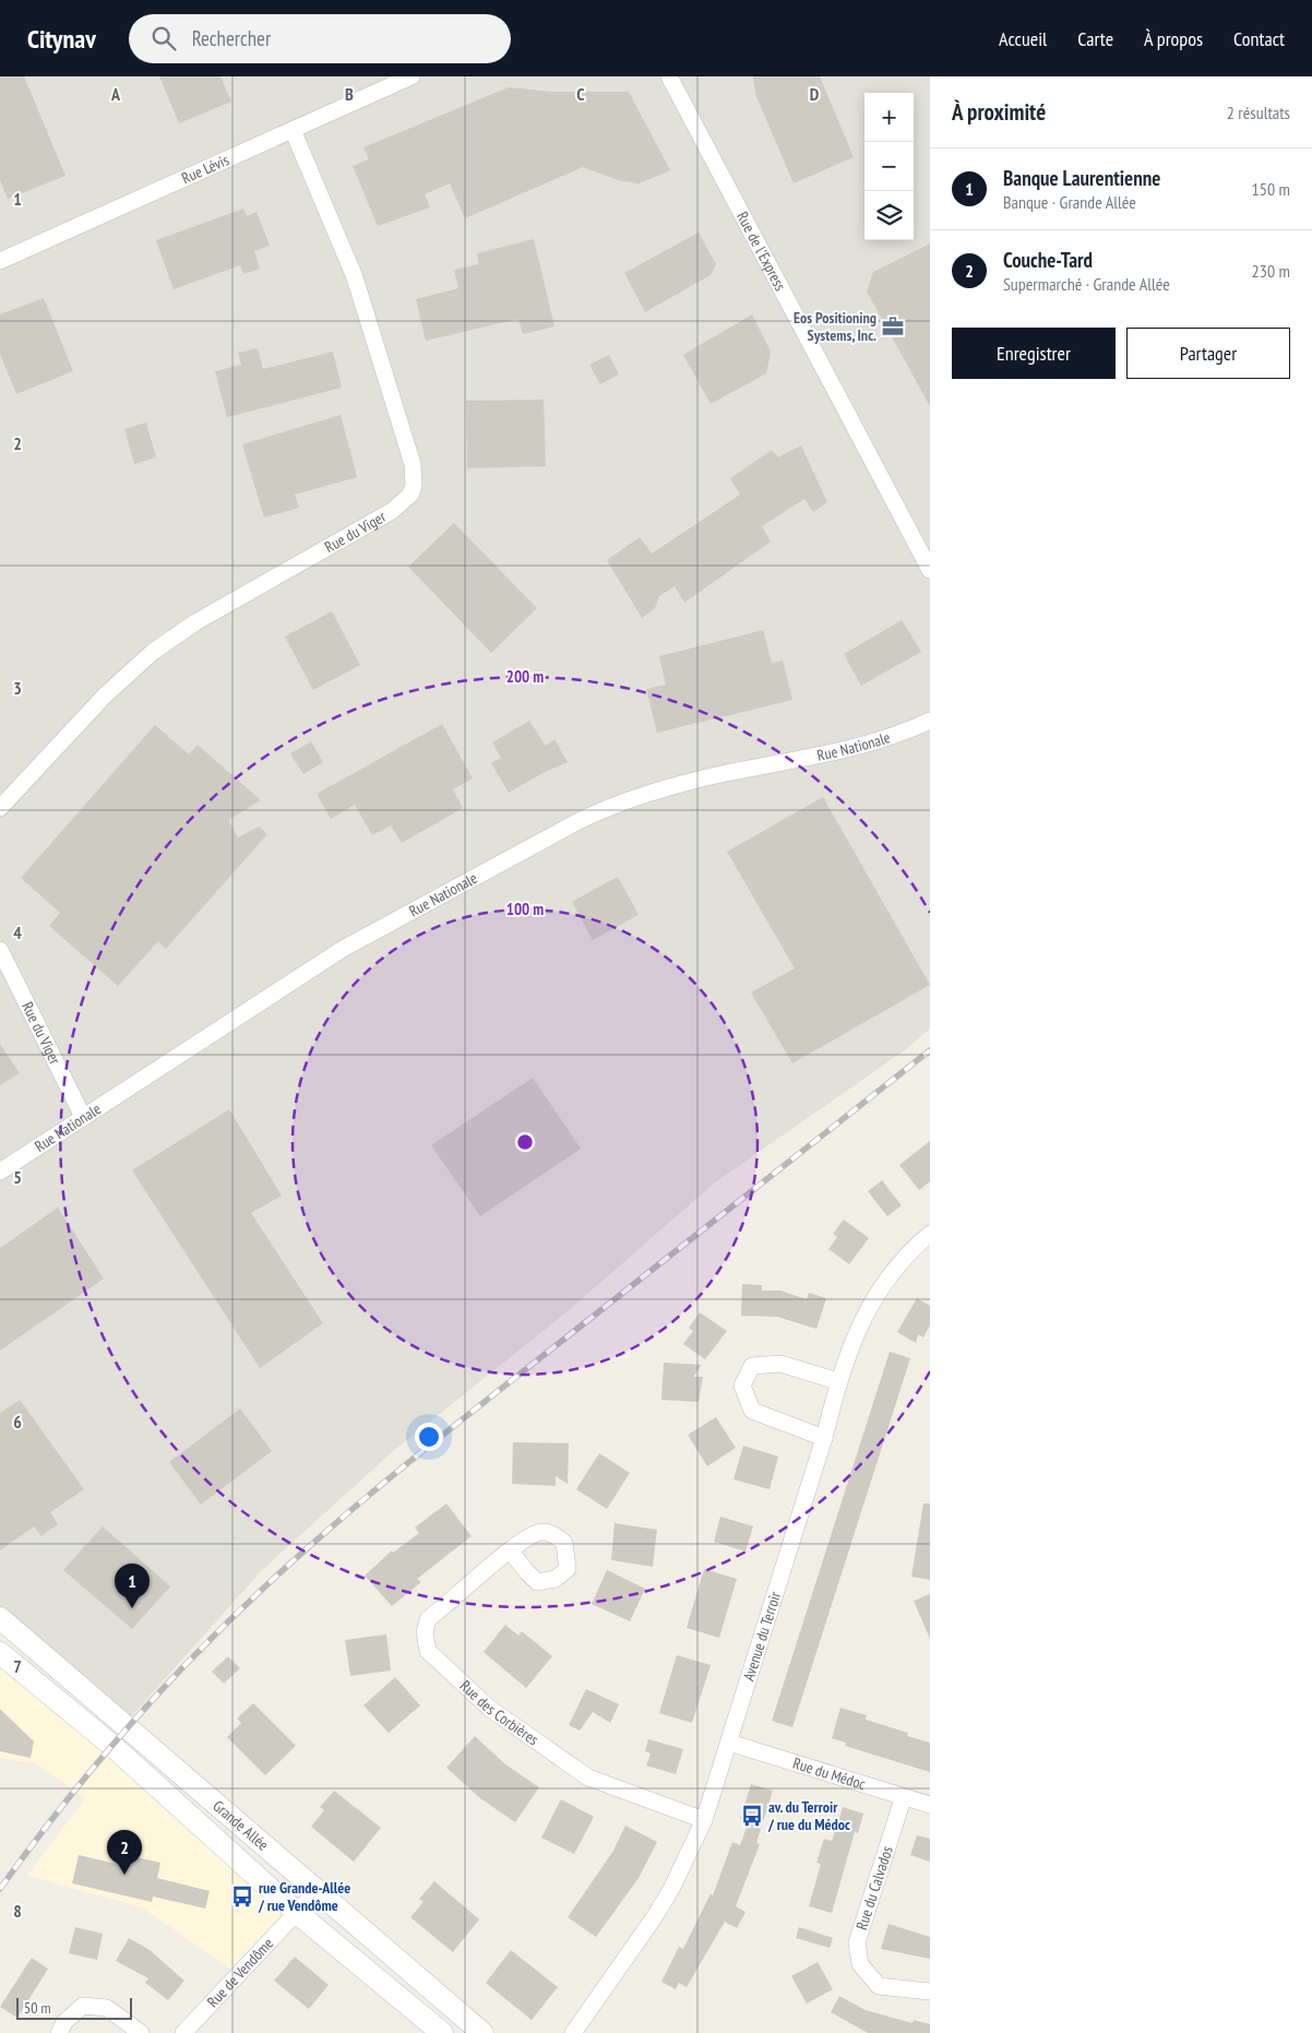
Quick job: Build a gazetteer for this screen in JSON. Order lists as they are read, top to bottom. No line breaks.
{"streets":{"street":["Rue Lévis","Rue de l'Express","Rue du Viger","Rue Nationale","Avenue du Terroir","Rue des Corbières","Rue du Médoc","Grande Allée","Rue du Calvados","Rue de Vendôme"]},"crossings":[["Rue Lévis","Rue du Viger"],["Rue du Viger","Rue Nationale"],["Avenue du Terroir","Rue des Corbières"],["Avenue du Terroir","Rue du Médoc"],["Rue du Médoc","Rue du Calvados"],["Grande Allée","Rue de Vendôme"]],"places":{"office":["Eos Positioning Systems, Inc."],"bus stop":["av. du Terroir / rue du Médoc","rue Grande-Allée / rue Vendôme"]},"scale_bar":"50 m","page":{"header":"Citynav","search":"Rechercher","nav":["Accueil","Carte","À propos","Contact"],"heading":["À proximité","2 résultats"],"map_buttons":["+","−"],"list":[{"mark":"1","name":"Banque Laurentienne","note":"Banque · Grande Allée","value":"150 m"},{"mark":"2","name":"Couche-Tard","note":"Supermarché · Grande Allée","value":"230 m"}],"buttons":["Enregistrer","Partager"],"pins":["1","2"],"scale":"50 m"},"grid":{"columns":["A","B","C","D"],"rows":["1","2","3","4","5","6","7","8"]},"rings":["200 m","100 m"]}
